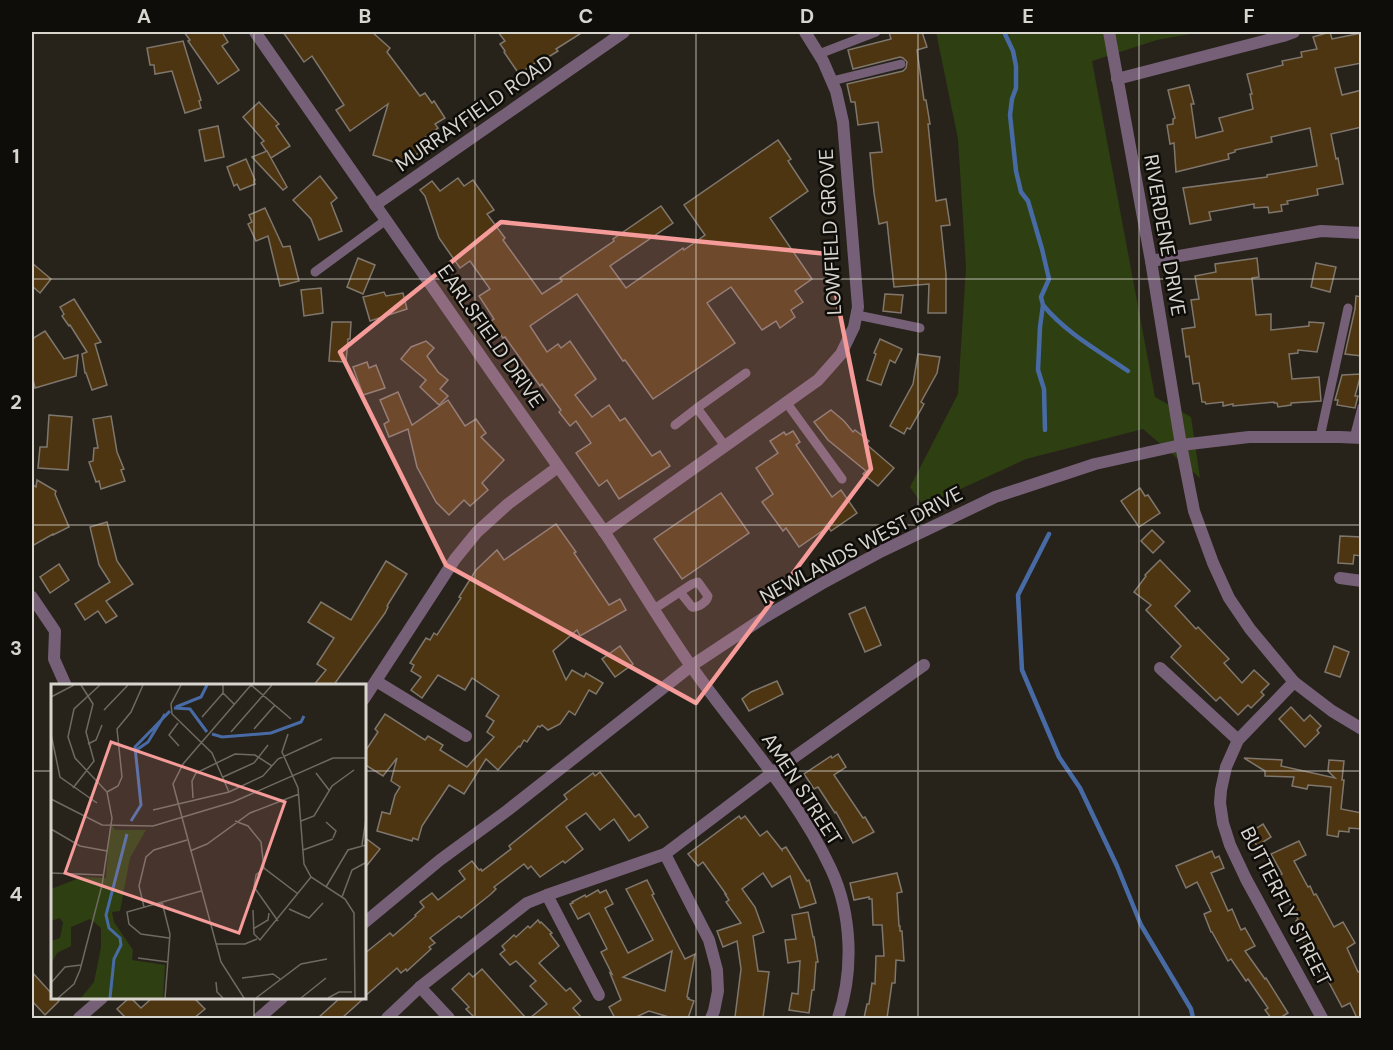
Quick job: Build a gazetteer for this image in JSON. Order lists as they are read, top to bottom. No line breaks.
{"streets":{"street":["MURRAYFIELD ROAD","LOWFIELD GROVE","RIVERDENE DRIVE","EARLSFIELD DRIVE","NEWLANDS WEST DRIVE","AMEN STREET","BUTTERFLY STREET"]},"crossings":[["MURRAYFIELD ROAD","EARLSFIELD DRIVE"],["LOWFIELD GROVE","EARLSFIELD DRIVE"],["RIVERDENE DRIVE","NEWLANDS WEST DRIVE"],["RIVERDENE DRIVE","BUTTERFLY STREET"],["EARLSFIELD DRIVE","NEWLANDS WEST DRIVE"],["EARLSFIELD DRIVE","AMEN STREET"],["NEWLANDS WEST DRIVE","AMEN STREET"]],"grid":{"columns":["A","B","C","D","E","F"],"rows":["1","2","3","4"]}}
